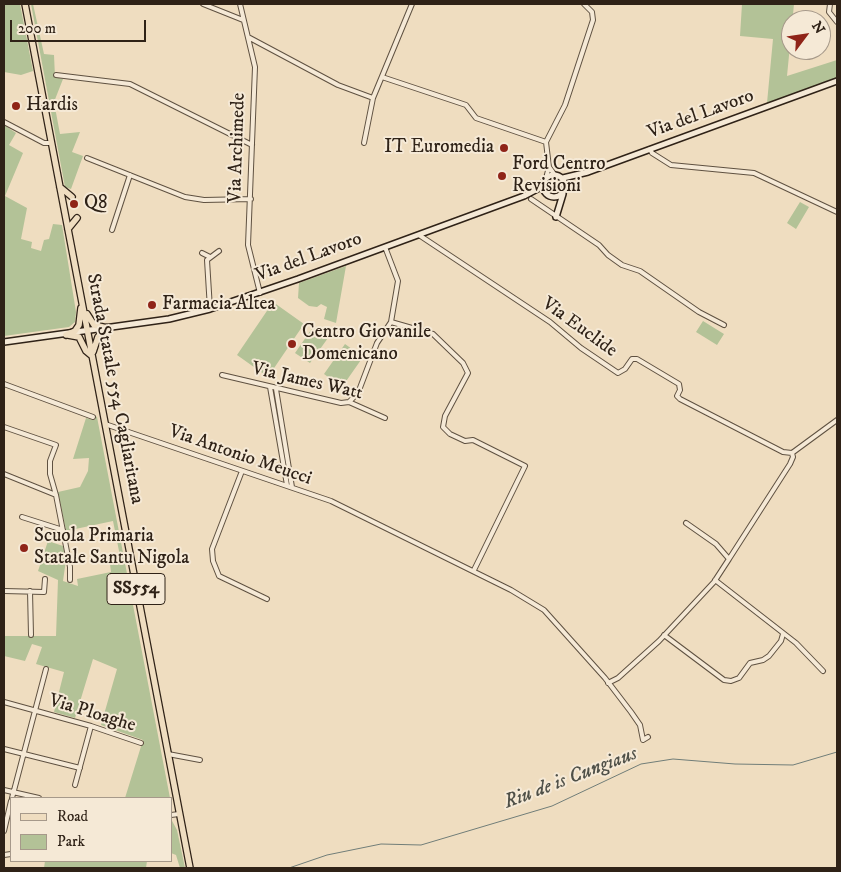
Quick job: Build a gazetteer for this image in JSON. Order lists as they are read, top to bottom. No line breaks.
{"streets":{"main road":["Via del Lavoro","Strada Statale 554 Cagliaritana","SS554"],"street":["Via Archimede","Via Euclide","Via James Watt","Via Antonio Meucci","Via Ploaghe"]},"crossings":[["Via del Lavoro","Via Archimede"],["Via del Lavoro","Via Euclide"],["Via del Lavoro","Strada Statale 554 Cagliaritana"],["Strada Statale 554 Cagliaritana","Via Antonio Meucci"]],"water":["Riu de is Cungiaus"],"places":["Hardis","IT Euromedia","Ford Centro Revisioni","Q8","Farmacia Altea","Centro Giovanile Domenicano","Scuola Primaria Statale Santu Nigola"],"legend":["Road","Park"],"scale_bar":"200 m","north":"top right"}
